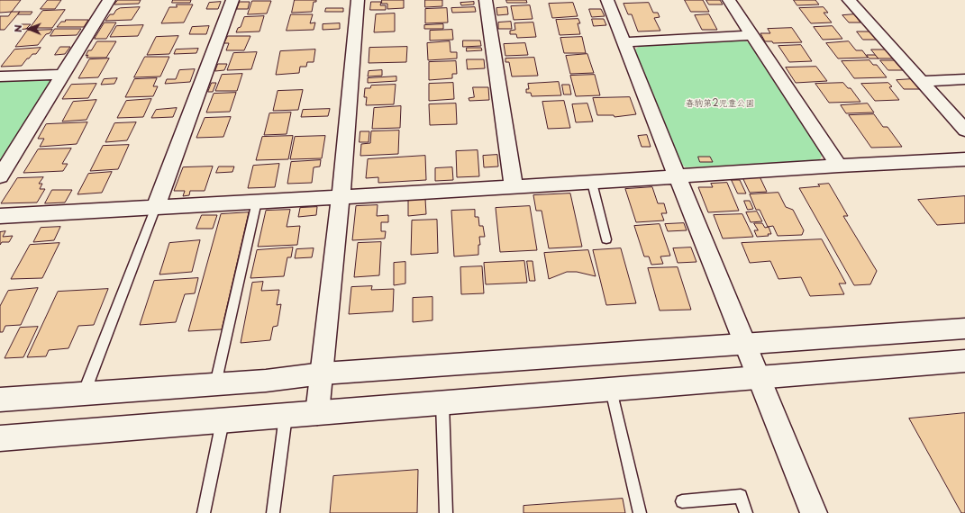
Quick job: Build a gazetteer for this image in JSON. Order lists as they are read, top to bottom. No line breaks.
{"parks":["春駒第2児童公園"],"north":"left"}
